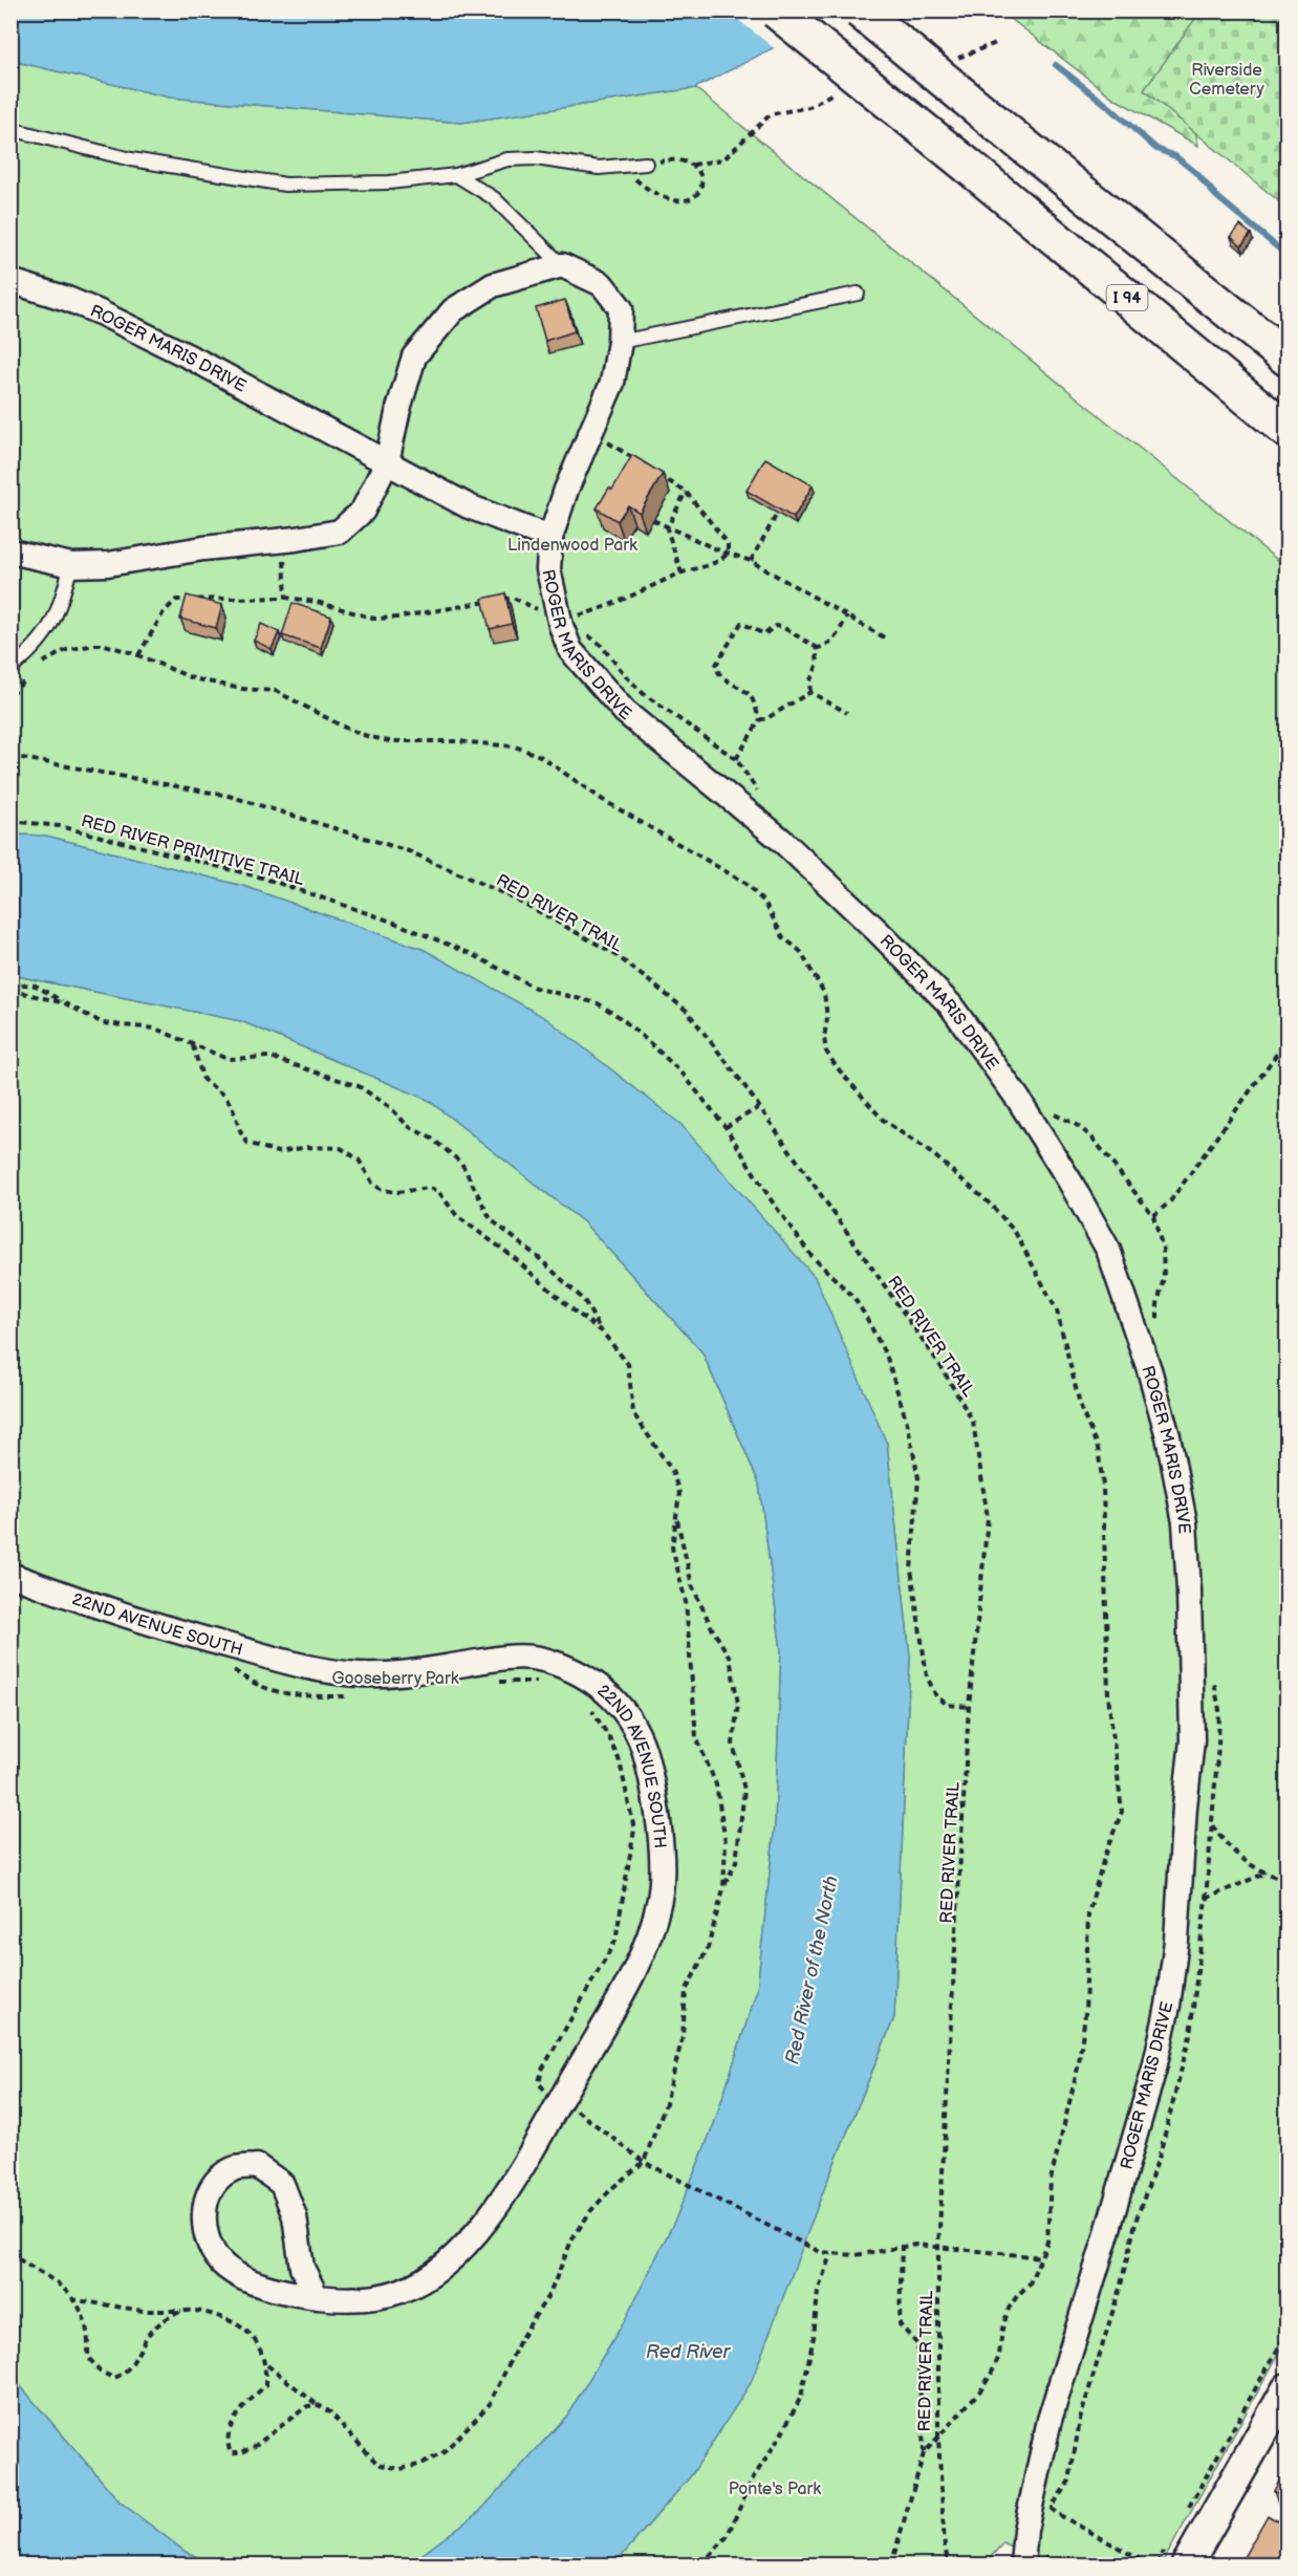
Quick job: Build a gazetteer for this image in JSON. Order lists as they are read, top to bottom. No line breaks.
{"streets":{"highway":["I 94"],"street":["ROGER MARIS DRIVE","22ND AVENUE SOUTH"],"path":["RED RIVER PRIMITIVE TRAIL","RED RIVER TRAIL"]},"crossings":[["RED RIVER PRIMITIVE TRAIL","RED RIVER TRAIL"]],"water":["Red River of the North","Red River"],"parks":["Riverside Cemetery","Lindenwood Park","Gooseberry Park","Ponte's Park"]}
